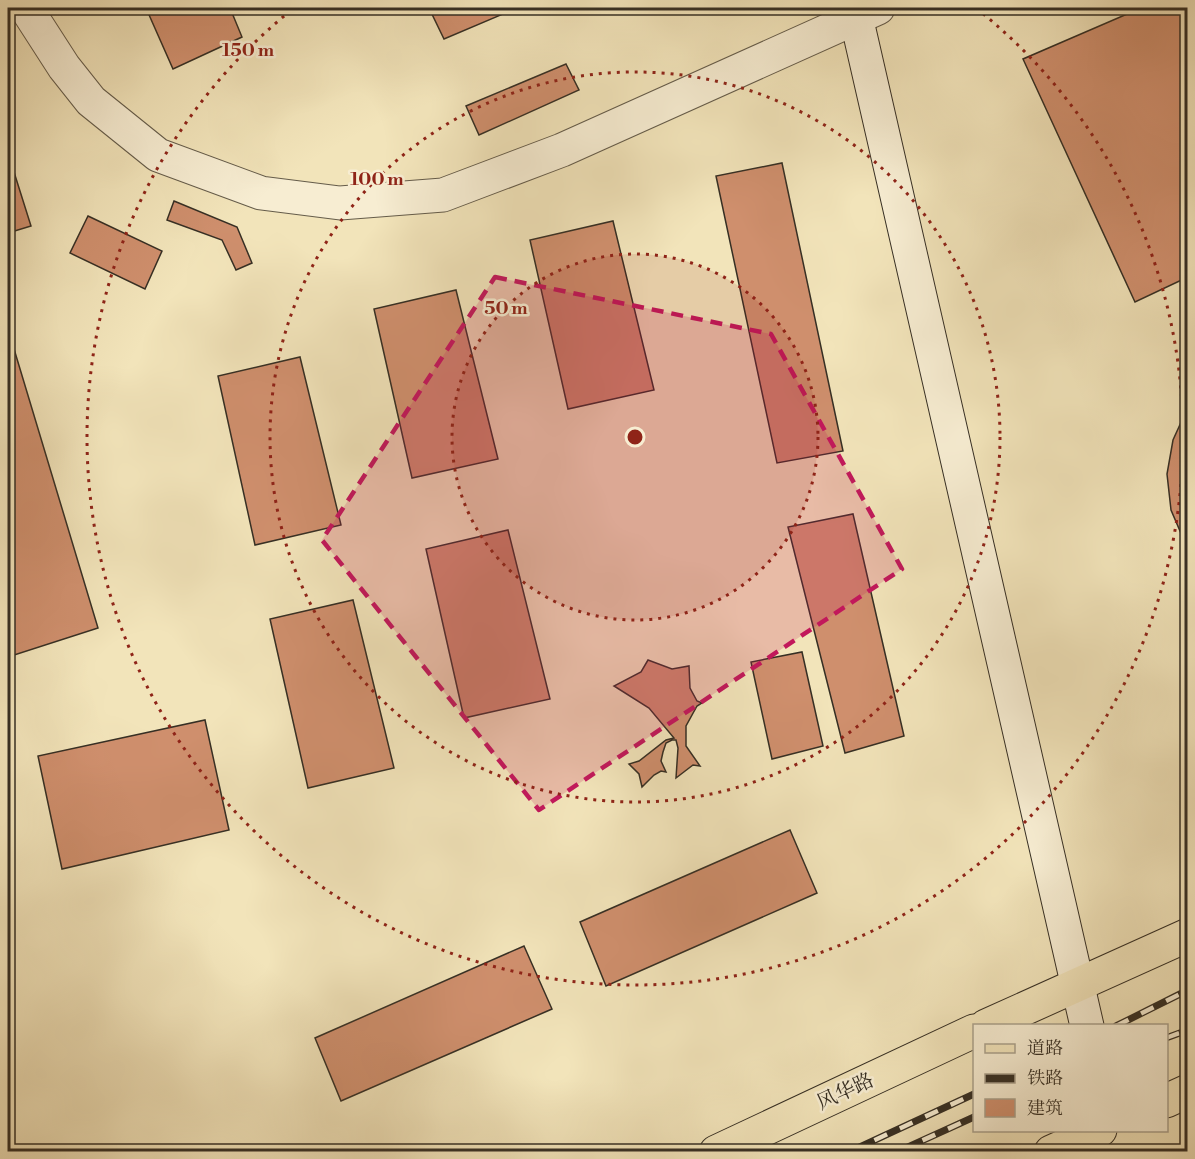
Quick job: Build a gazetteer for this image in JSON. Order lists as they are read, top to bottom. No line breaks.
{"streets":{"main road":["风华路"]},"legend":["道路","铁路","建筑"],"rings":["150 m","100 m","50 m"]}
